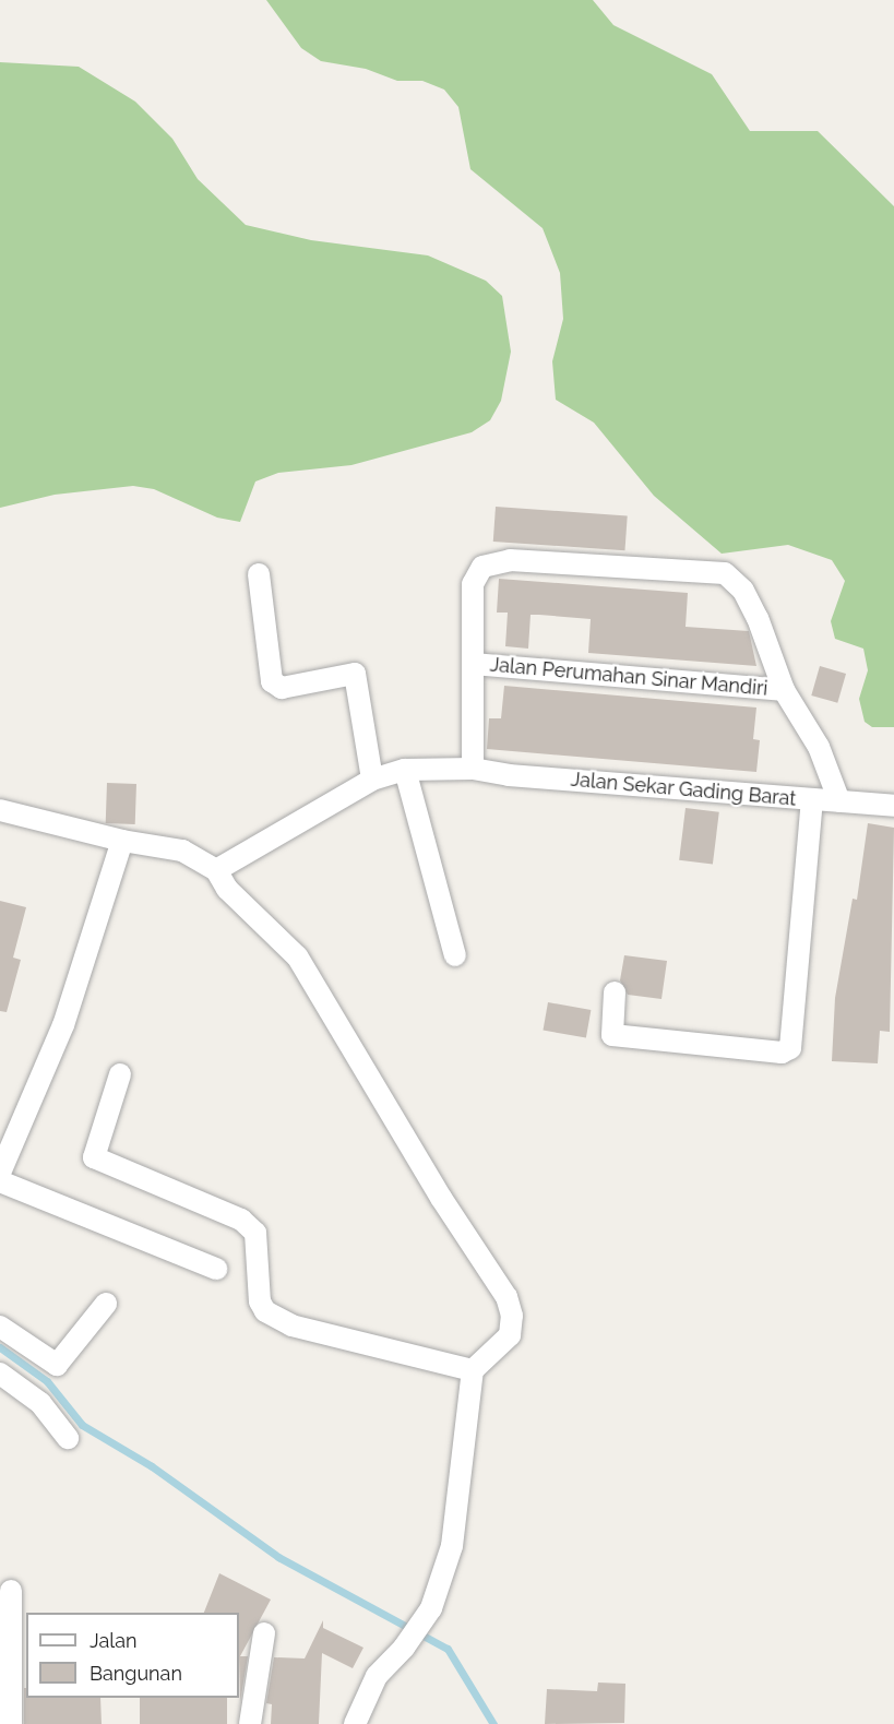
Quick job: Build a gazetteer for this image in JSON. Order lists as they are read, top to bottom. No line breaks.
{"streets":{"street":["Jalan Perumahan Sinar Mandiri","Jalan Sekar Gading Barat"]},"crossings":[["Jalan Perumahan Sinar Mandiri","Jalan Sekar Gading Barat"]],"legend":["Jalan","Bangunan"]}
